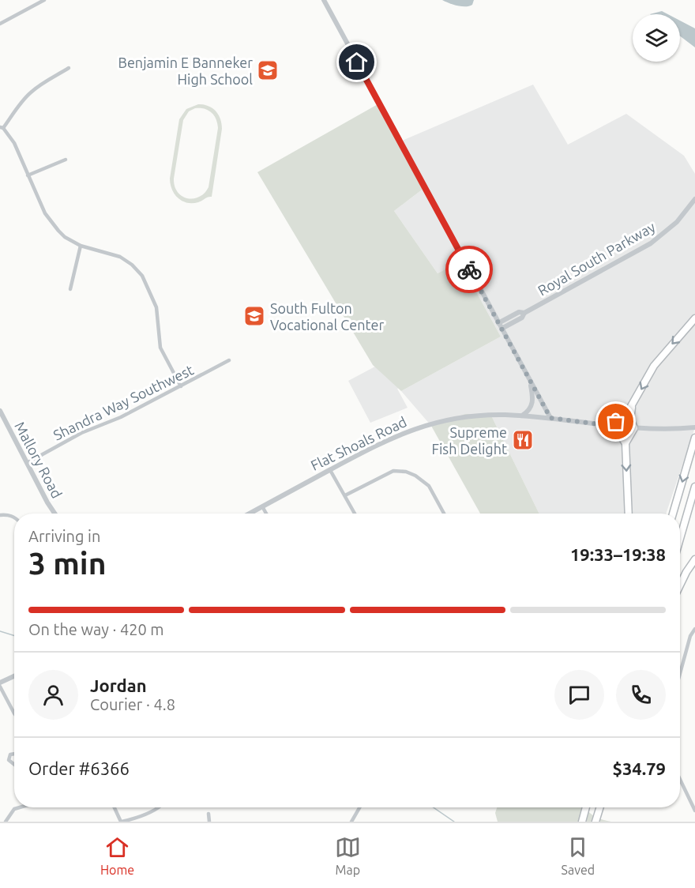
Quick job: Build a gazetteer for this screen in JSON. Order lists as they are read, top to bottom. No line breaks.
{"streets":{"street":["Royal South Parkway","Shandra Way Southwest","Flat Shoals Road","Mallory Road"]},"crossings":[["Shandra Way Southwest","Mallory Road"]],"places":{"school or university":["Benjamin E Banneker High School","South Fulton Vocational Center"],"restaurant":["Supreme Fish Delight"]},"page":{"heading":["3 min","Arriving in","19:33–19:38"],"panel":["Jordan","Courier · 4.8","Order #6366","$34.79"],"bar":"On the way · 420 m","tabs":["Home","Map","Saved"]}}
